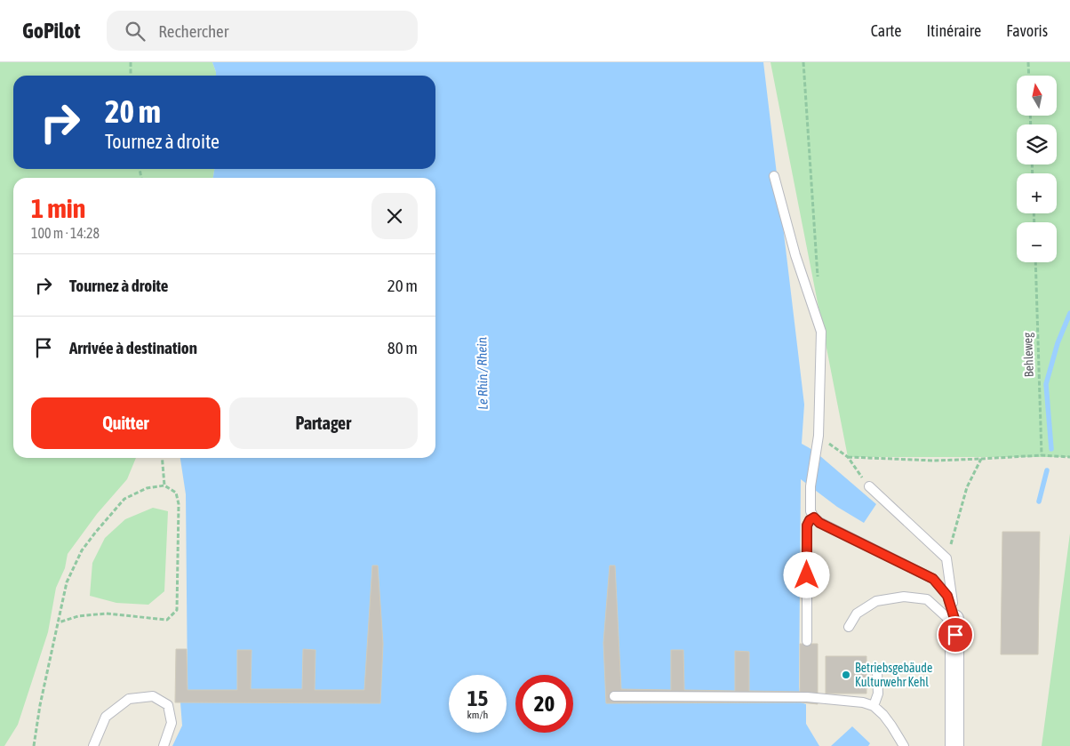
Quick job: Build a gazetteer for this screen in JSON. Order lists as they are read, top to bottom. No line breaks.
{"streets":{"path":["Behleweg"]},"water":["Le Rhin / Rhein"],"places":["Betriebsgebäude Kulturwehr Kehl"],"north":"top","page":{"header":"GoPilot","search":"Rechercher","nav":["Carte","Itinéraire","Favoris"],"map_buttons":["+","−"],"turn":["20 m","Tournez à droite"],"heading":["1 min","100 m · 14:28"],"list":[{"name":"Tournez à droite","value":"20 m"},{"name":"Arrivée à destination","value":"80 m"}],"buttons":["Quitter","Partager"],"speed":"15 km/h","limit":"20"}}
